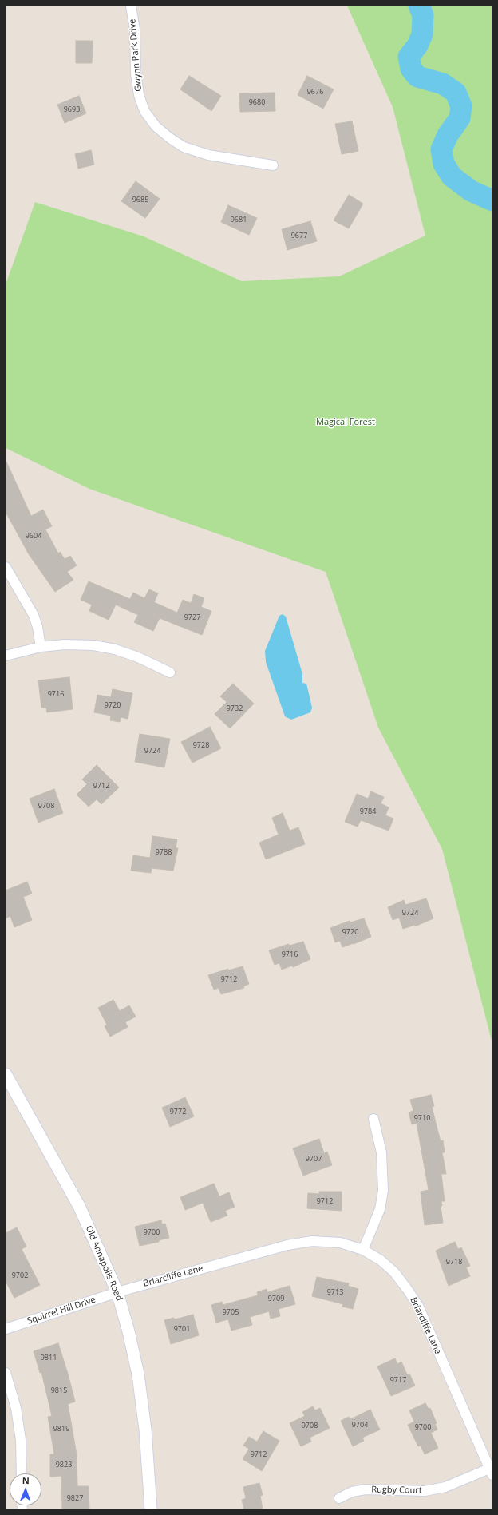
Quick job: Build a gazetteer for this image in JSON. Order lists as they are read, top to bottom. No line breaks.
{"streets":{"street":["Gwynn Park Drive","Old Annapolis Road","Briarcliffe Lane","Squirrel Hill Drive","Rugby Court"]},"crossings":[["Old Annapolis Road","Briarcliffe Lane"],["Old Annapolis Road","Squirrel Hill Drive"],["Briarcliffe Lane","Squirrel Hill Drive"],["Briarcliffe Lane","Rugby Court"]],"parks":["Magical Forest"],"house_numbers":["9676","9680","9693","9685","9681","9677","9604","9727","9716","9720","9732","9728","9724","9712","9708","9784","9788","9724","9720","9716","9712","9772","9710","9707","9712","9700","9718","9702","9713","9709","9705","9701","9811","9717","9815","9704","9708","9700","9819","9712","9823","9827"],"north":"top"}
